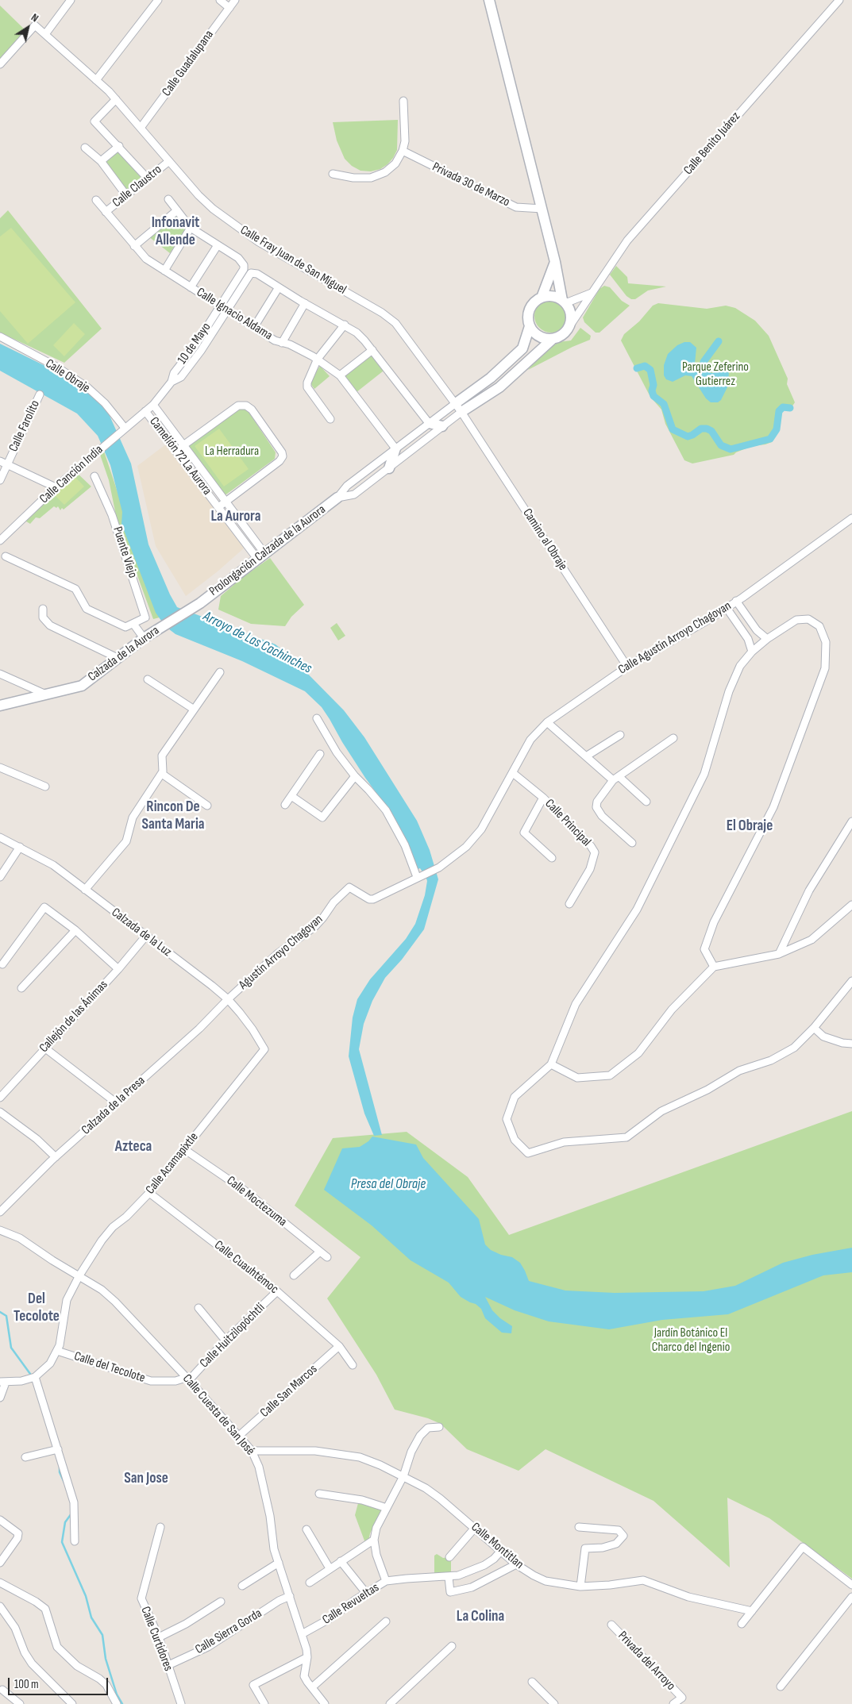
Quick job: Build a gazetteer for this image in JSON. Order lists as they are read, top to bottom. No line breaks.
{"streets":{"main road":["Prolongación Calzada de la Aurora","Calzada de la Aurora"],"street":["Calle Guadalupana","Calle Benito Juárez","Privada 30 de Marzo","Calle Claustro","Calle Fray Juan de San Miguel","Calle Ignacio Aldama","10 de Mayo","Calle Obraje","Calle Farolito","Camelión 72 La Aurora","Calle Canción India","Camino al Obraje","Puente Viejo","Calle Agustín Arroyo Chagoyan","Calle Principal","Calzada de la Luz","Agustín Arroyo Chagoyan","Callejón de las Ánimas","Calzada de la Presa","Calle Acamapixtle","Calle Moctezuma","Calle Cuauhtémoc","Calle Huitzilopóchtli","Calle del Tecolote","Calle San Marcos","Calle Cuesta de San José","Calle Montitlan","Calle Revueltas","Calle Sierra Gorda","Calle Curtidores","Privada del Arroyo"]},"crossings":[["Calle Guadalupana","Calle Fray Juan de San Miguel"],["Calle Claustro","Calle Fray Juan de San Miguel"],["Calle Claustro","Calle Ignacio Aldama"],["Calle Fray Juan de San Miguel","Camino al Obraje"],["Calle Fray Juan de San Miguel","Prolongación Calzada de la Aurora"],["Calle Ignacio Aldama","10 de Mayo"],["Calle Ignacio Aldama","Prolongación Calzada de la Aurora"],["10 de Mayo","Camelión 72 La Aurora"],["10 de Mayo","Calle Canción India"],["Calle Obraje","Calle Canción India"],["Camelión 72 La Aurora","Calle Canción India"],["Camelión 72 La Aurora","Prolongación Calzada de la Aurora"],["Camino al Obraje","Prolongación Calzada de la Aurora"],["Camino al Obraje","Calle Agustín Arroyo Chagoyan"],["Prolongación Calzada de la Aurora","Calzada de la Aurora"],["Calle Agustín Arroyo Chagoyan","Calle Principal"],["Calle Agustín Arroyo Chagoyan","Agustín Arroyo Chagoyan"],["Calzada de la Luz","Agustín Arroyo Chagoyan"],["Calzada de la Luz","Callejón de las Ánimas"],["Calzada de la Luz","Calzada de la Presa"],["Calzada de la Luz","Calle Acamapixtle"],["Agustín Arroyo Chagoyan","Calzada de la Presa"],["Calle Acamapixtle","Calle Moctezuma"],["Calle Acamapixtle","Calle Cuauhtémoc"],["Calle Acamapixtle","Calle del Tecolote"],["Calle Acamapixtle","Calle Cuesta de San José"],["Calle Cuauhtémoc","Calle Huitzilopóchtli"],["Calle Cuauhtémoc","Calle San Marcos"],["Calle Huitzilopóchtli","Calle del Tecolote"],["Calle Huitzilopóchtli","Calle Cuesta de San José"],["Calle del Tecolote","Calle Cuesta de San José"],["Calle San Marcos","Calle Cuesta de San José"],["Calle Cuesta de San José","Calle Montitlan"],["Calle Cuesta de San José","Calle Revueltas"],["Calle Cuesta de San José","Calle Sierra Gorda"],["Calle Montitlan","Calle Revueltas"],["Calle Sierra Gorda","Calle Curtidores"]],"districts":["Infonavit Allende","La Aurora","Rincon De Santa Maria","El Obraje","Azteca","Del Tecolote","San Jose","La Colina"],"water":["Arroyo de Las Cachinches","Presa del Obraje"],"parks":["Parque Zeferino Gutierrez","La Herradura","Jardín Botánico El Charco del Ingenio"],"scale_bar":"100 m","north":"top right"}
